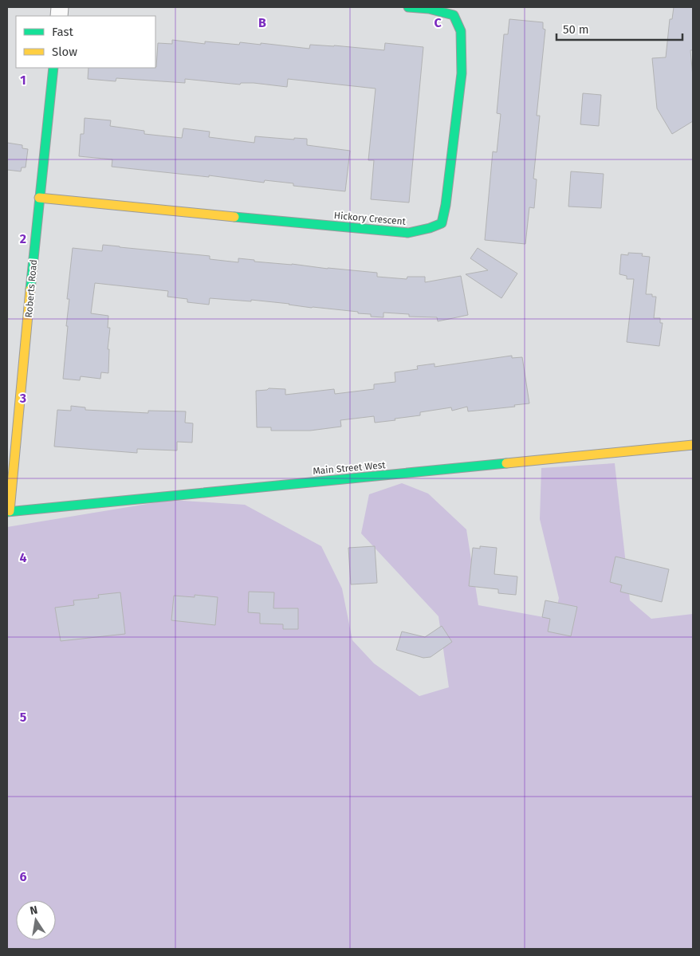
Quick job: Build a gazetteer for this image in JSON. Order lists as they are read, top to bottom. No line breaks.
{"streets":{"street":["Hickory Crescent","Roberts Road","Main Street West"]},"crossings":[["Hickory Crescent","Roberts Road"],["Roberts Road","Main Street West"]],"legend":["Fast","Slow"],"scale_bar":"50 m","north":"top","grid":{"columns":["B","C"],"rows":["1","2","3","4","5","6"]}}
